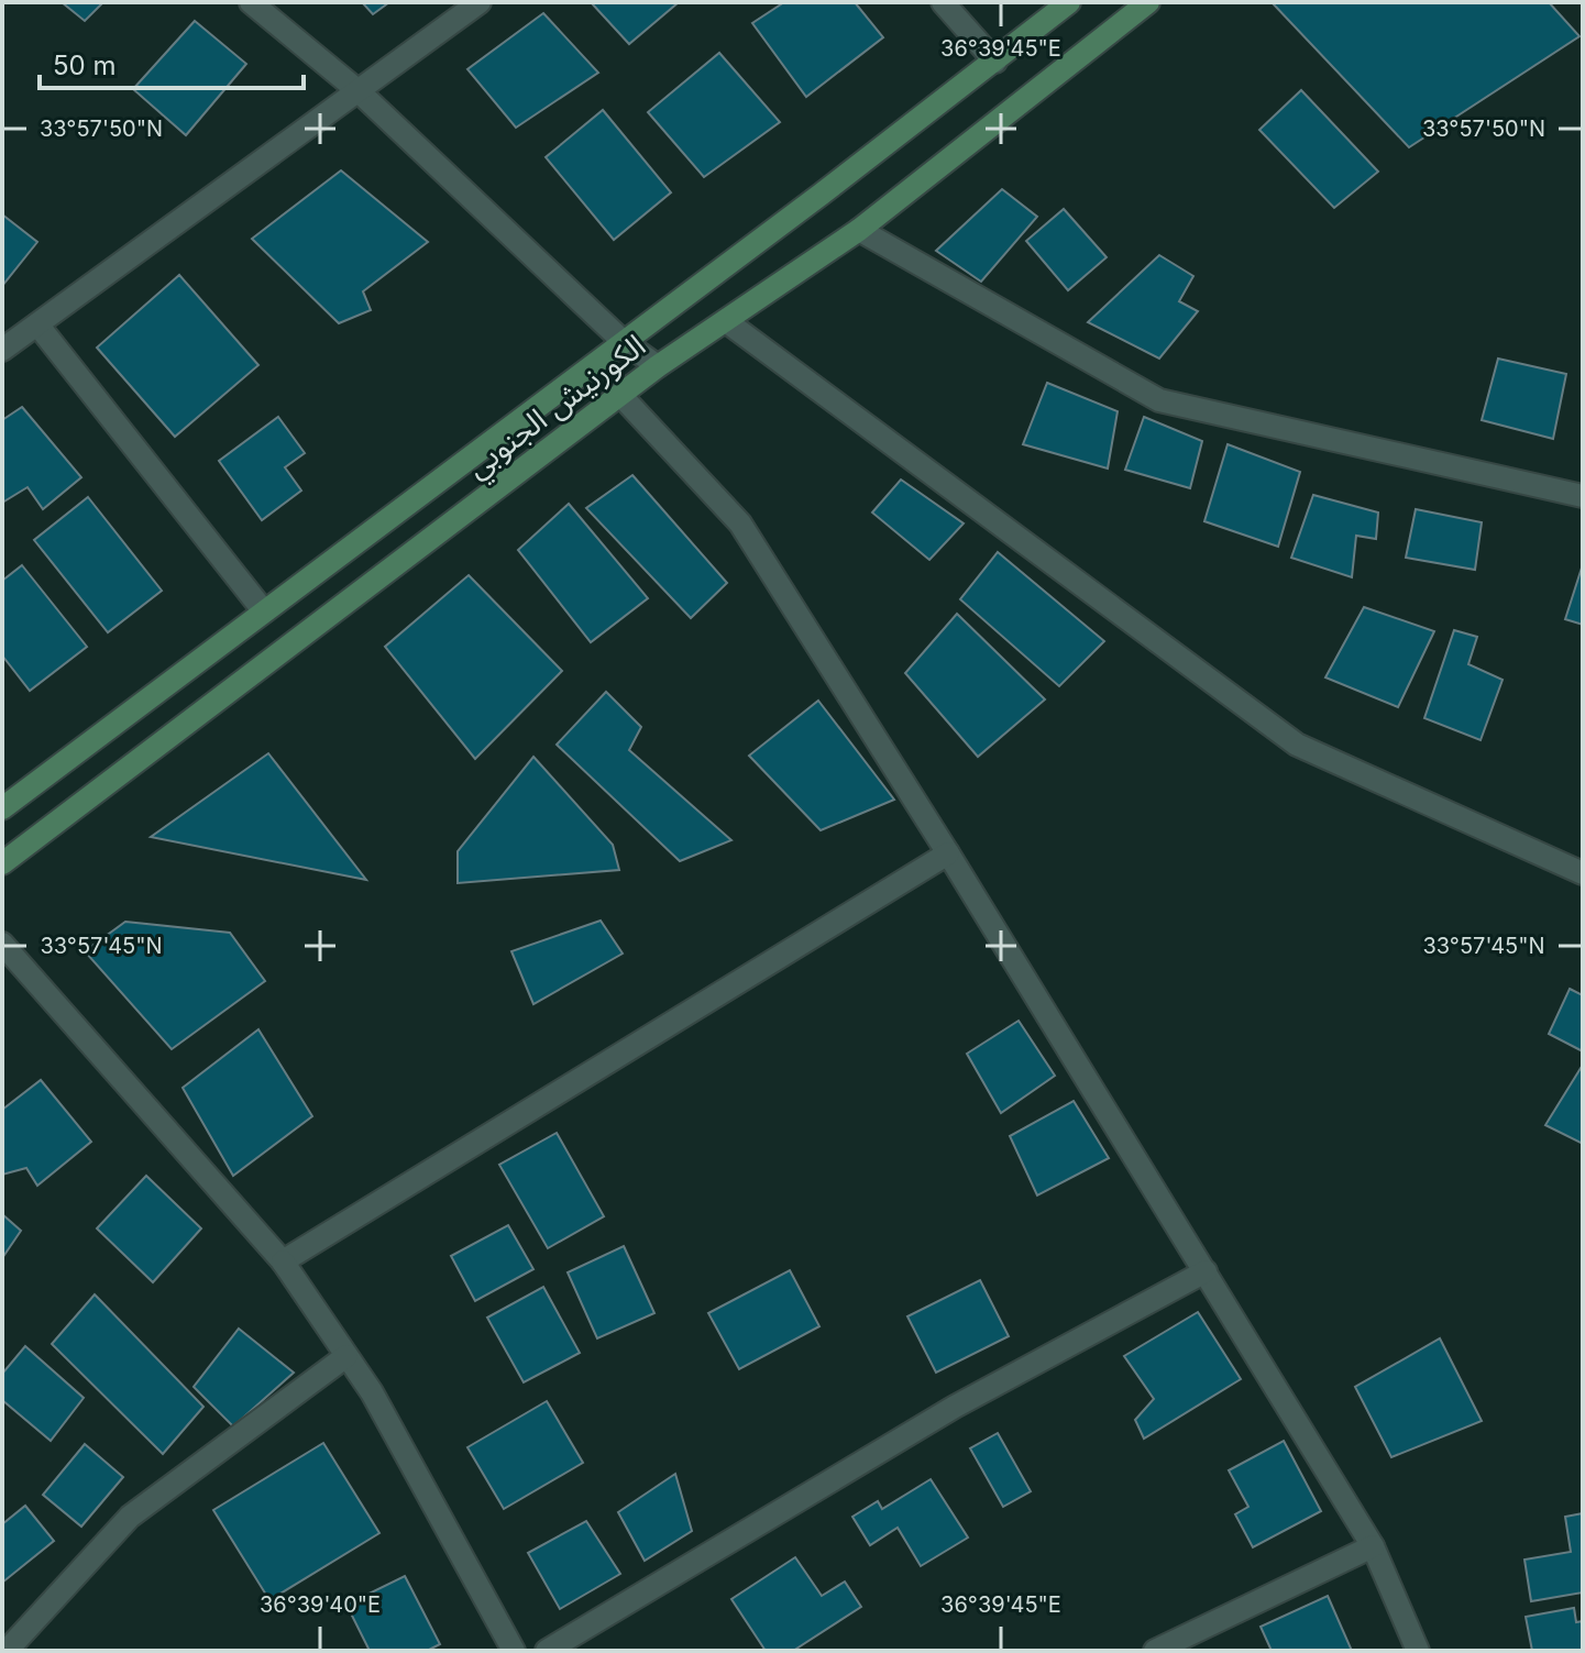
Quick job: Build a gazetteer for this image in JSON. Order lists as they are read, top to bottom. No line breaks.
{"streets":{"main road":["الكورنيش الجنوبي"]},"scale_bar":"50 m","coordinates":["36°39'45\"E","33°57'50\"N","33°57'45\"N","36°39'40\"E"]}
